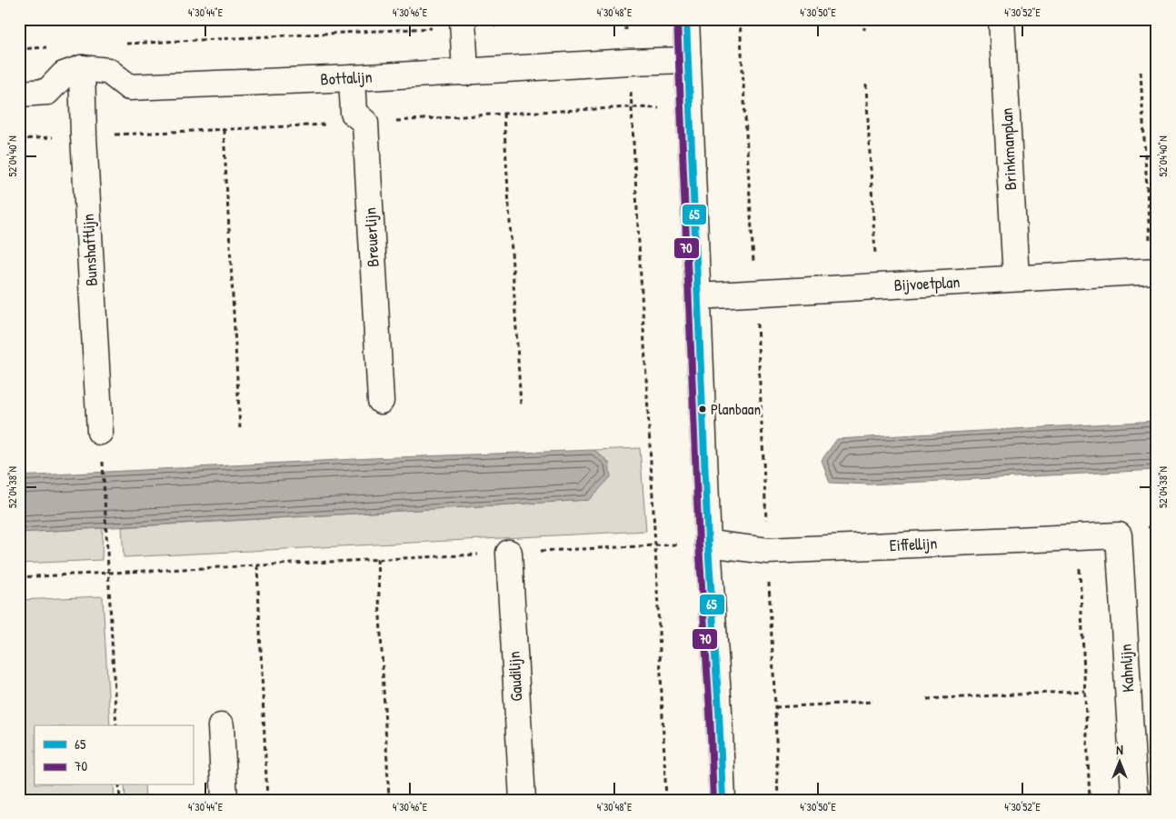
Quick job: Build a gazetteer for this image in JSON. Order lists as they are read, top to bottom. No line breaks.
{"streets":{"street":["Bottalijn","Brinkmanplan","Breuerlijn","Bunshaftlijn","Bijvoetplan","Eiffellijn","Kahnlijn","Gaudilijn"]},"crossings":[["Bottalijn","Breuerlijn"],["Bottalijn","Bunshaftlijn"],["Brinkmanplan","Bijvoetplan"],["Eiffellijn","Kahnlijn"]],"places":["Planbaan"],"lines":["transit line 65","transit line 70"],"legend":["65","70"],"north":"top","coordinates":["4°30'44\"E","4°30'46\"E","4°30'48\"E","4°30'50\"E","4°30'52\"E","52°04'40\"N","52°04'38\"N"]}
